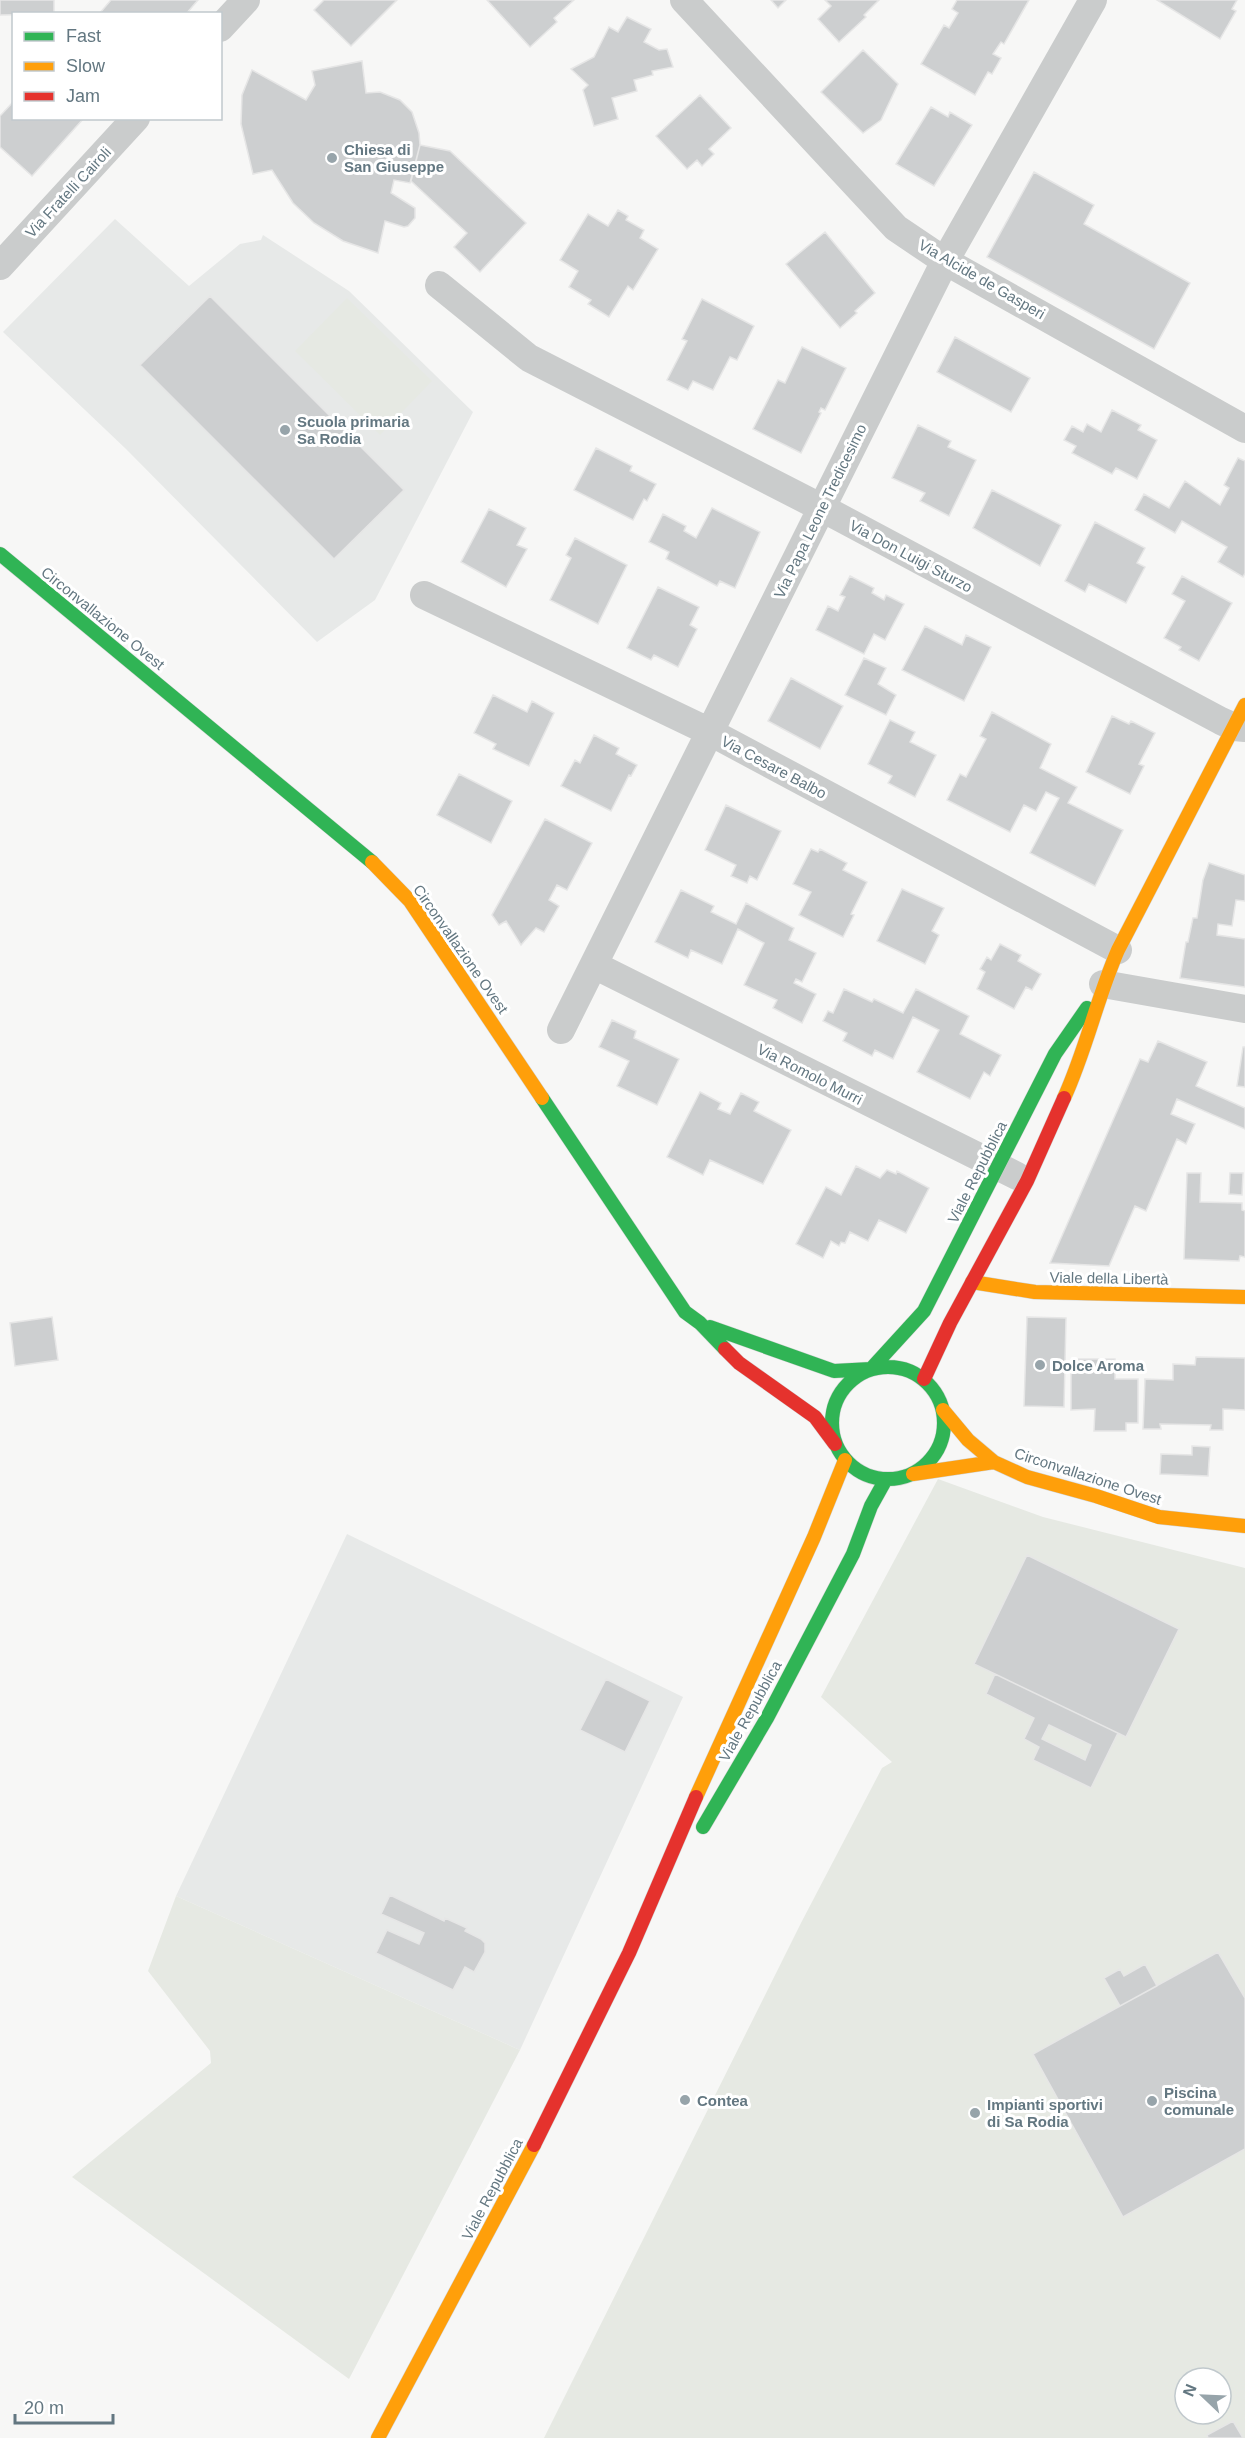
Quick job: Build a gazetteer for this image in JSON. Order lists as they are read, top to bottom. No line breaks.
{"streets":{"street":["Via Fratelli Cairoli","Via Alcide de Gasperi","Via Papa Leone Tredicesimo","Via Don Luigi Sturzo","Circonvallazione Ovest","Via Cesare Balbo","Via Romolo Murri","Viale Repubblica","Viale della Libertà"]},"crossings":[["Via Alcide de Gasperi","Via Papa Leone Tredicesimo"],["Via Papa Leone Tredicesimo","Via Don Luigi Sturzo"],["Via Papa Leone Tredicesimo","Via Cesare Balbo"],["Via Papa Leone Tredicesimo","Via Romolo Murri"],["Via Don Luigi Sturzo","Viale Repubblica"],["Circonvallazione Ovest","Viale Repubblica"],["Via Cesare Balbo","Viale Repubblica"],["Via Romolo Murri","Viale Repubblica"],["Viale Repubblica","Viale della Libertà"]],"places":["Chiesa di San Giuseppe","Scuola primaria Sa Rodia","Dolce Aroma","Contea","Piscina comunale","Impianti sportivi di Sa Rodia"],"legend":["Fast","Slow","Jam"],"scale_bar":"20 m","north":"top left"}
